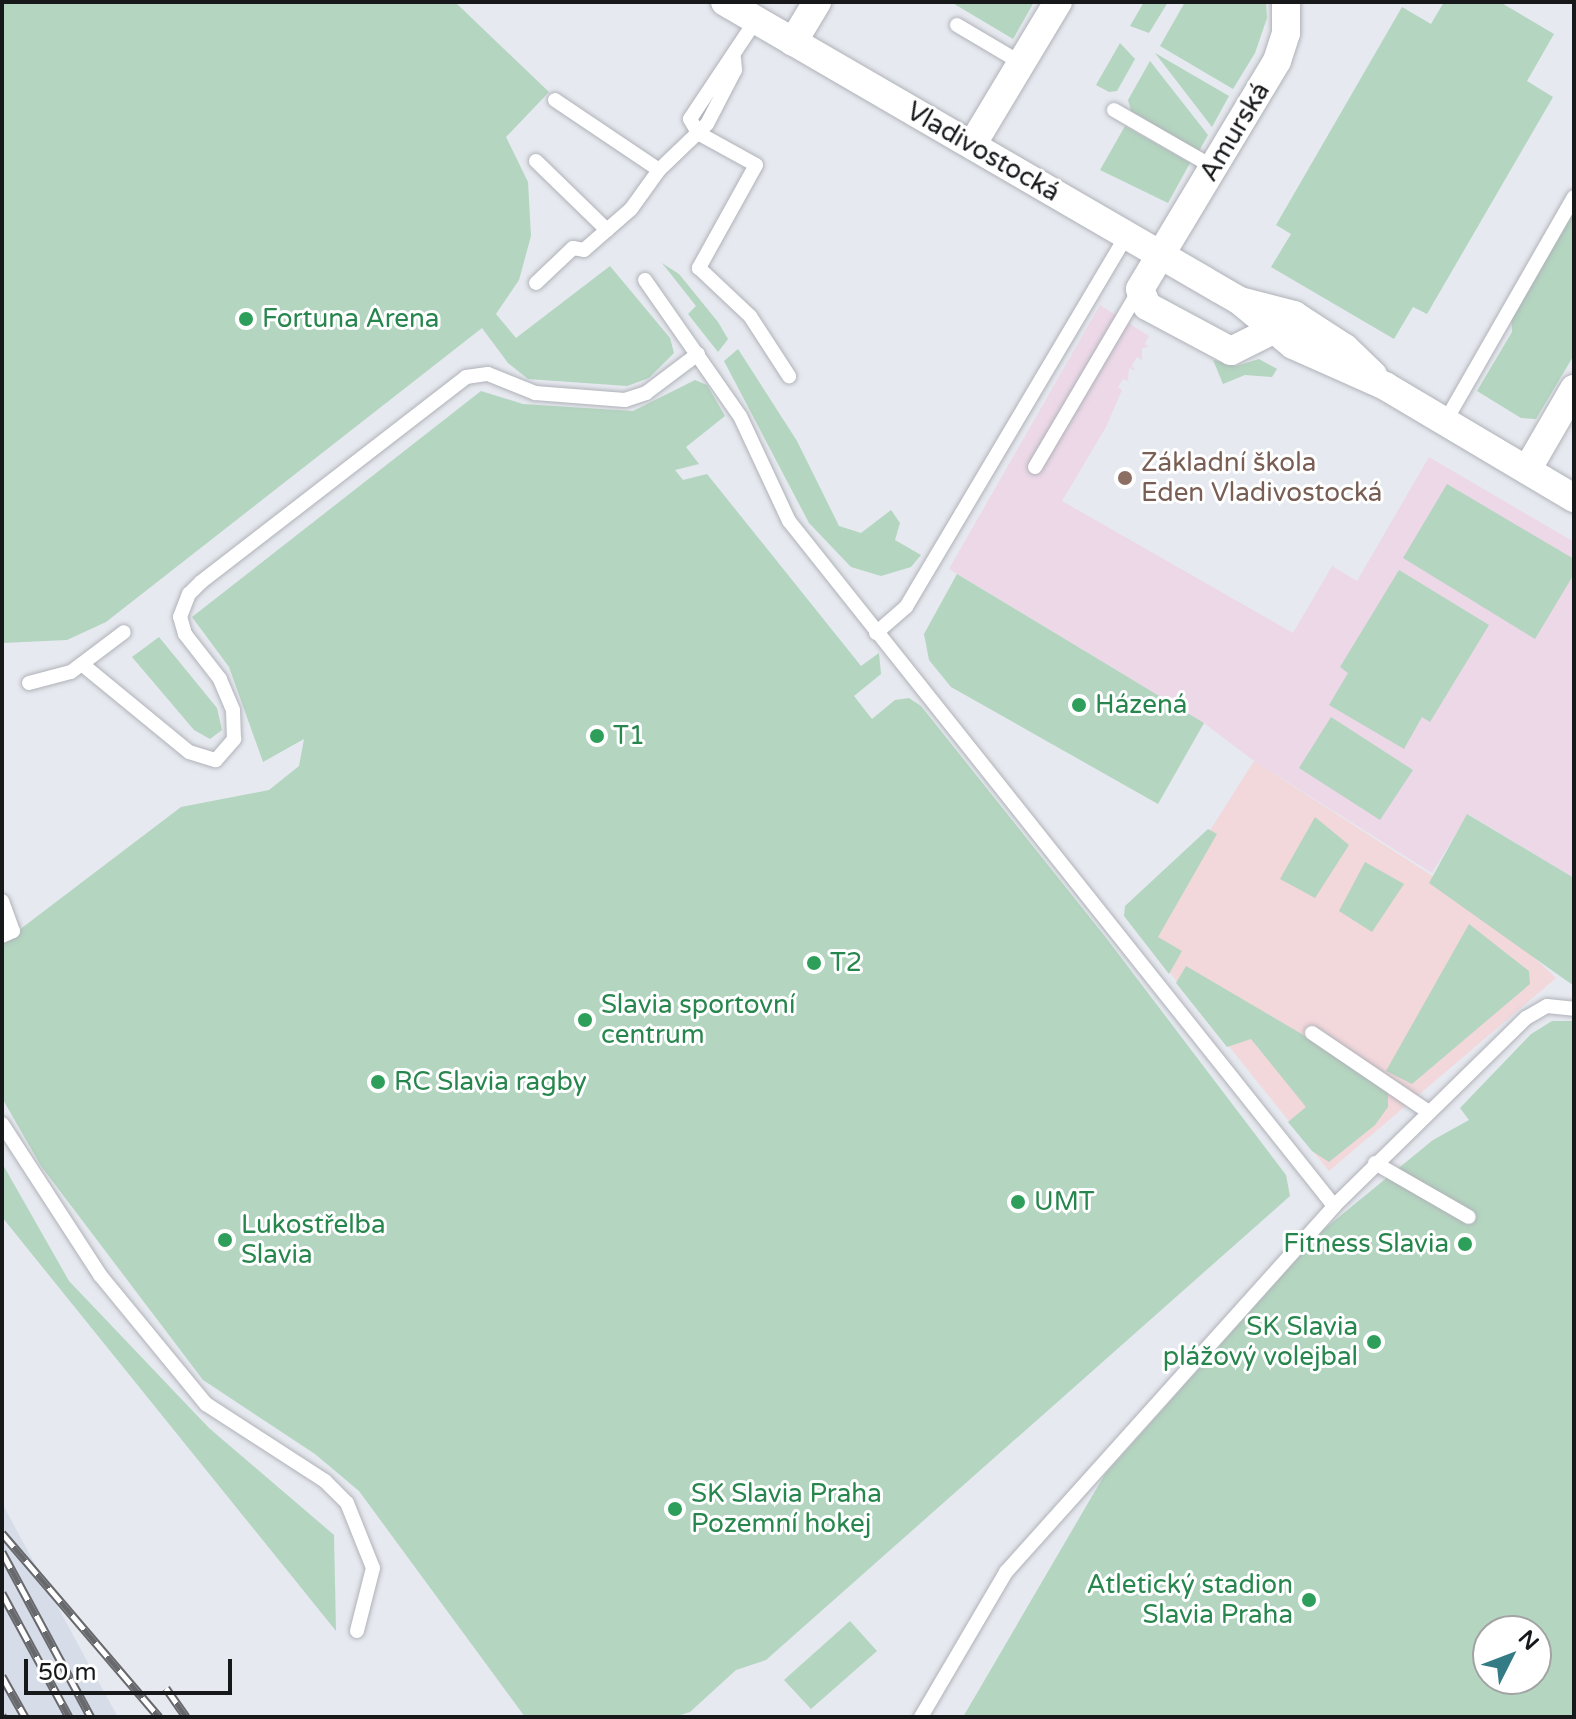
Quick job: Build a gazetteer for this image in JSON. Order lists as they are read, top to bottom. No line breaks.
{"streets":{"street":["Amurská","Vladivostocká"]},"crossings":[["Amurská","Vladivostocká"]],"places":["Fortuna Arena","Základní škola Eden Vladivostocká","Házená","T1","T2","Slavia sportovní centrum","RC Slavia ragby","UMT","Lukostřelba Slavia","Fitness Slavia","SK Slavia plážový volejbal","SK Slavia Praha Pozemní hokej","Atletický stadion Slavia Praha"],"scale_bar":"50 m","north":"top right"}
